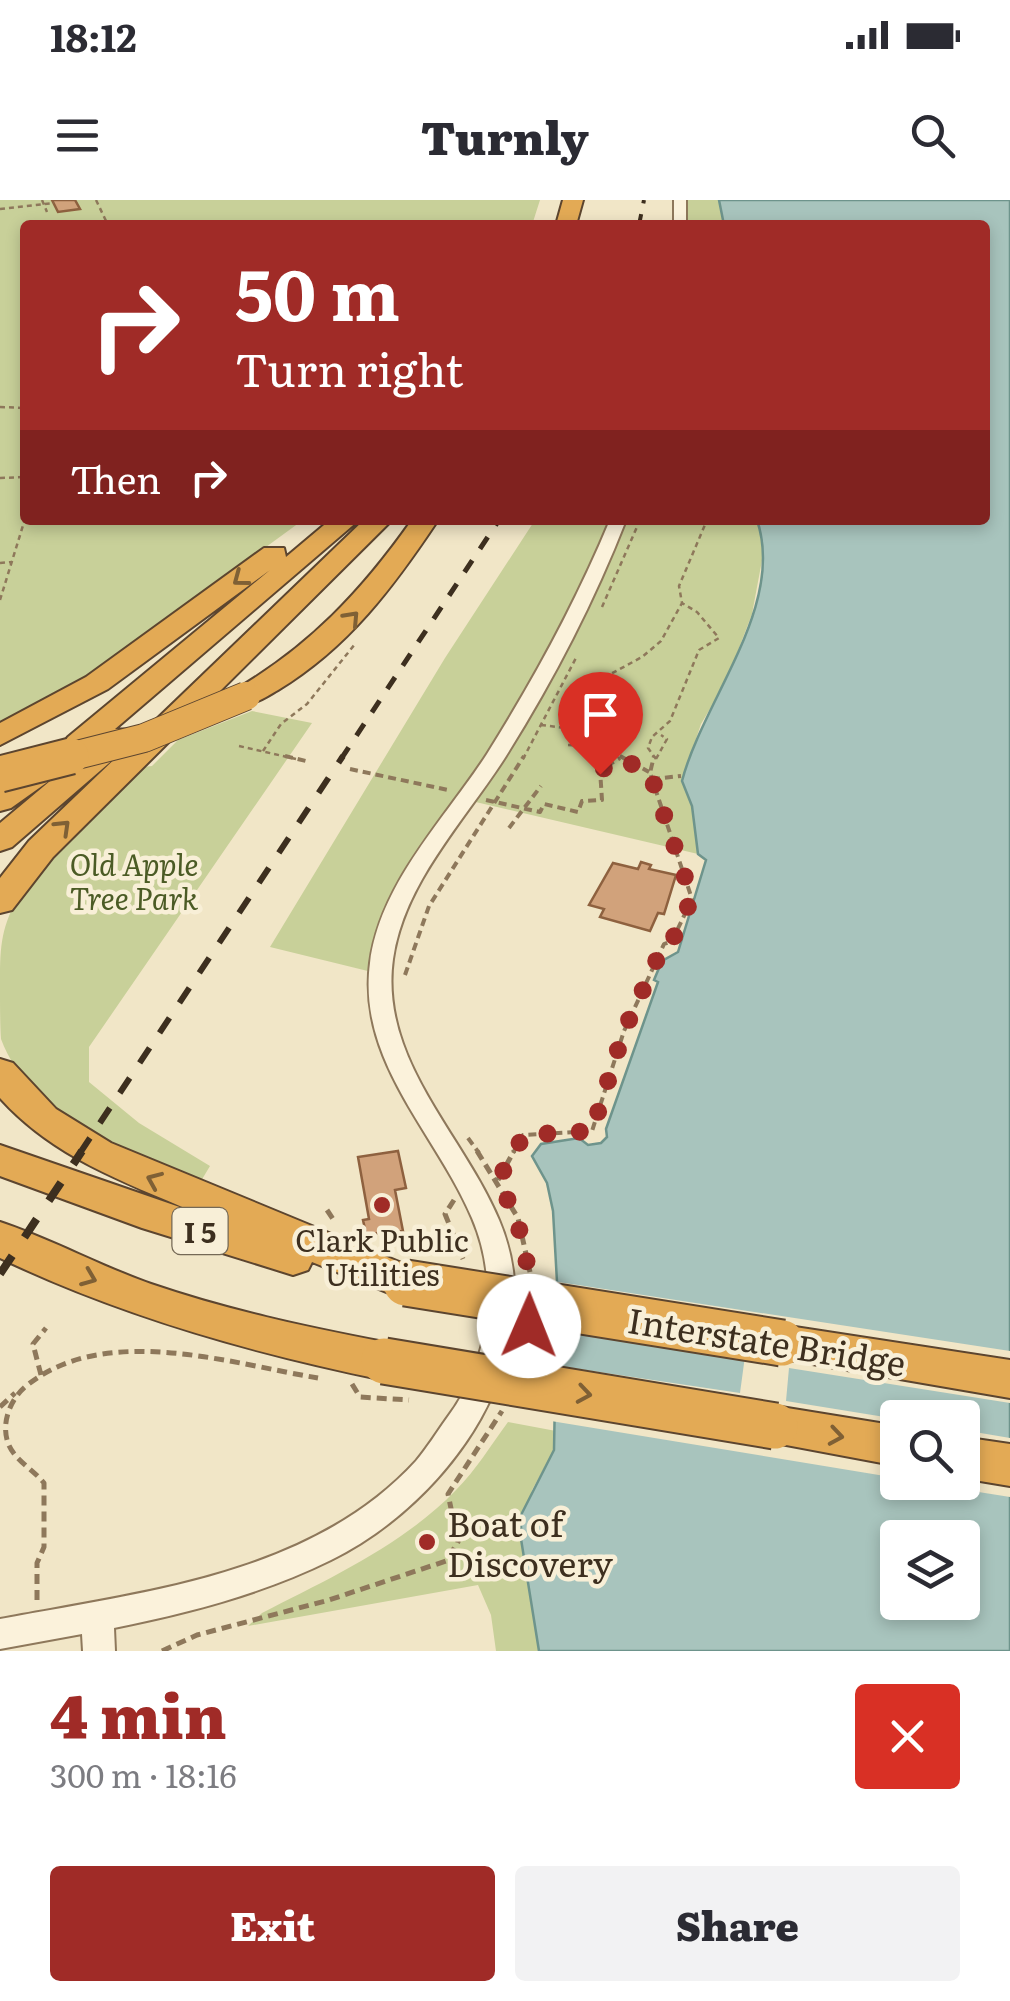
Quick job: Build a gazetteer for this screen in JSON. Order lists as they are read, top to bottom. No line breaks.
{"streets":{"highway":["I 5","Interstate Bridge"]},"crossings":[["I 5","Interstate Bridge"]],"parks":["Old Apple Tree Park"],"places":["Clark Public Utilities","Boat of Discovery"],"page":{"status":"18:12","header":"Turnly","turn":["50 m","Turn right"],"then":"Then","heading":["4 min","300 m · 18:16"],"buttons":["Exit","Share"]}}
